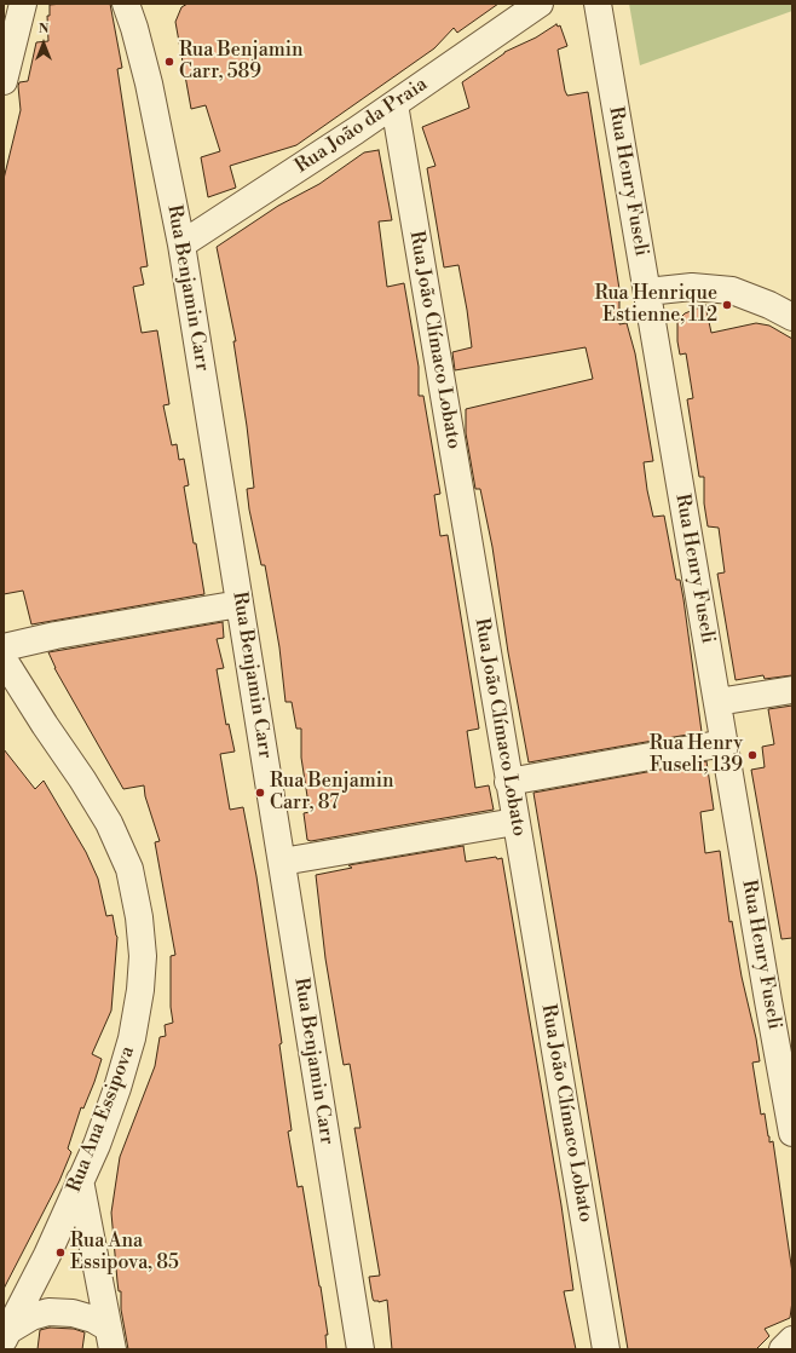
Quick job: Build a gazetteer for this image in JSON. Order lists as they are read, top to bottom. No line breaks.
{"streets":{"street":["Rua João da Praia","Rua Henry Fuseli","Rua Benjamin Carr","Rua João Clímaco Lobato","Rua Ana Essipova"]},"crossings":[["Rua João da Praia","Rua Benjamin Carr"],["Rua João da Praia","Rua João Clímaco Lobato"]],"places":["Rua Benjamin Carr, 589","Rua Henrique Estienne, 112","Rua Henry Fuseli, 139","Rua Benjamin Carr, 87","Rua Ana Essipova, 85"],"north":"top"}
